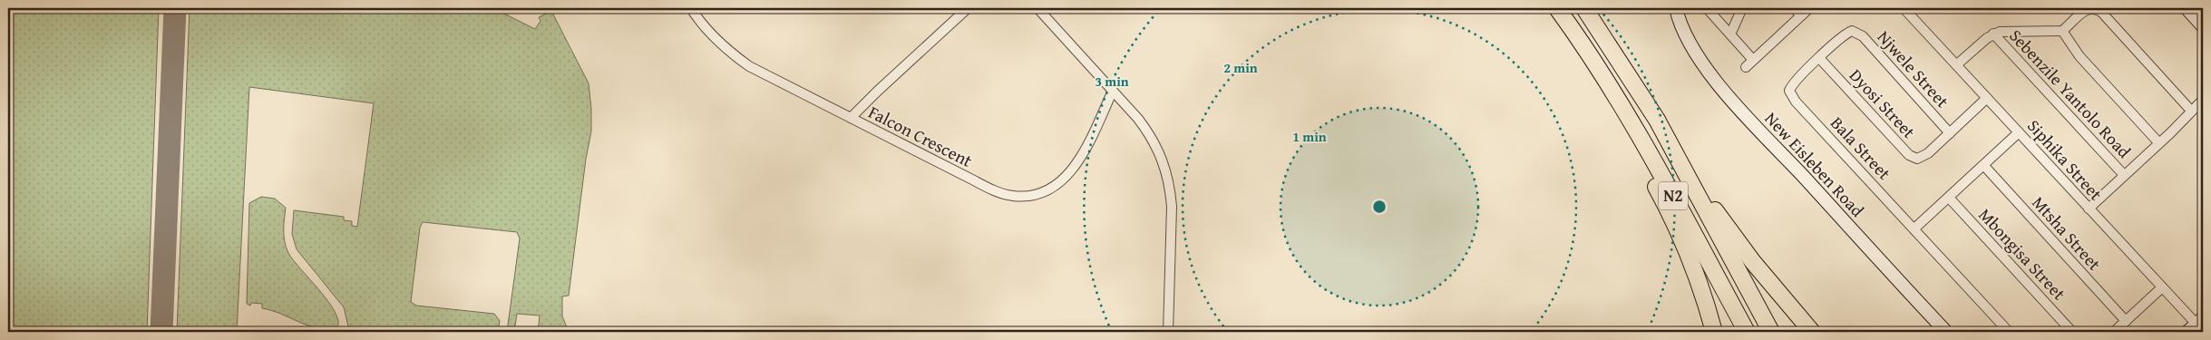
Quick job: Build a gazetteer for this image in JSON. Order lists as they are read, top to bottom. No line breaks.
{"streets":{"highway":["N2"],"main road":["New Eisleben Road"],"street":["Njwele Street","Sebenzile Yantolo Road","Dyosi Street","Falcon Crescent","Bala Street","Siphika Street","Mtsha Street","Mbongisa Street"]},"crossings":[["Njwele Street","Dyosi Street"],["Njwele Street","Bala Street"],["Dyosi Street","Siphika Street"]],"rings":["2 min","3 min","1 min"]}
